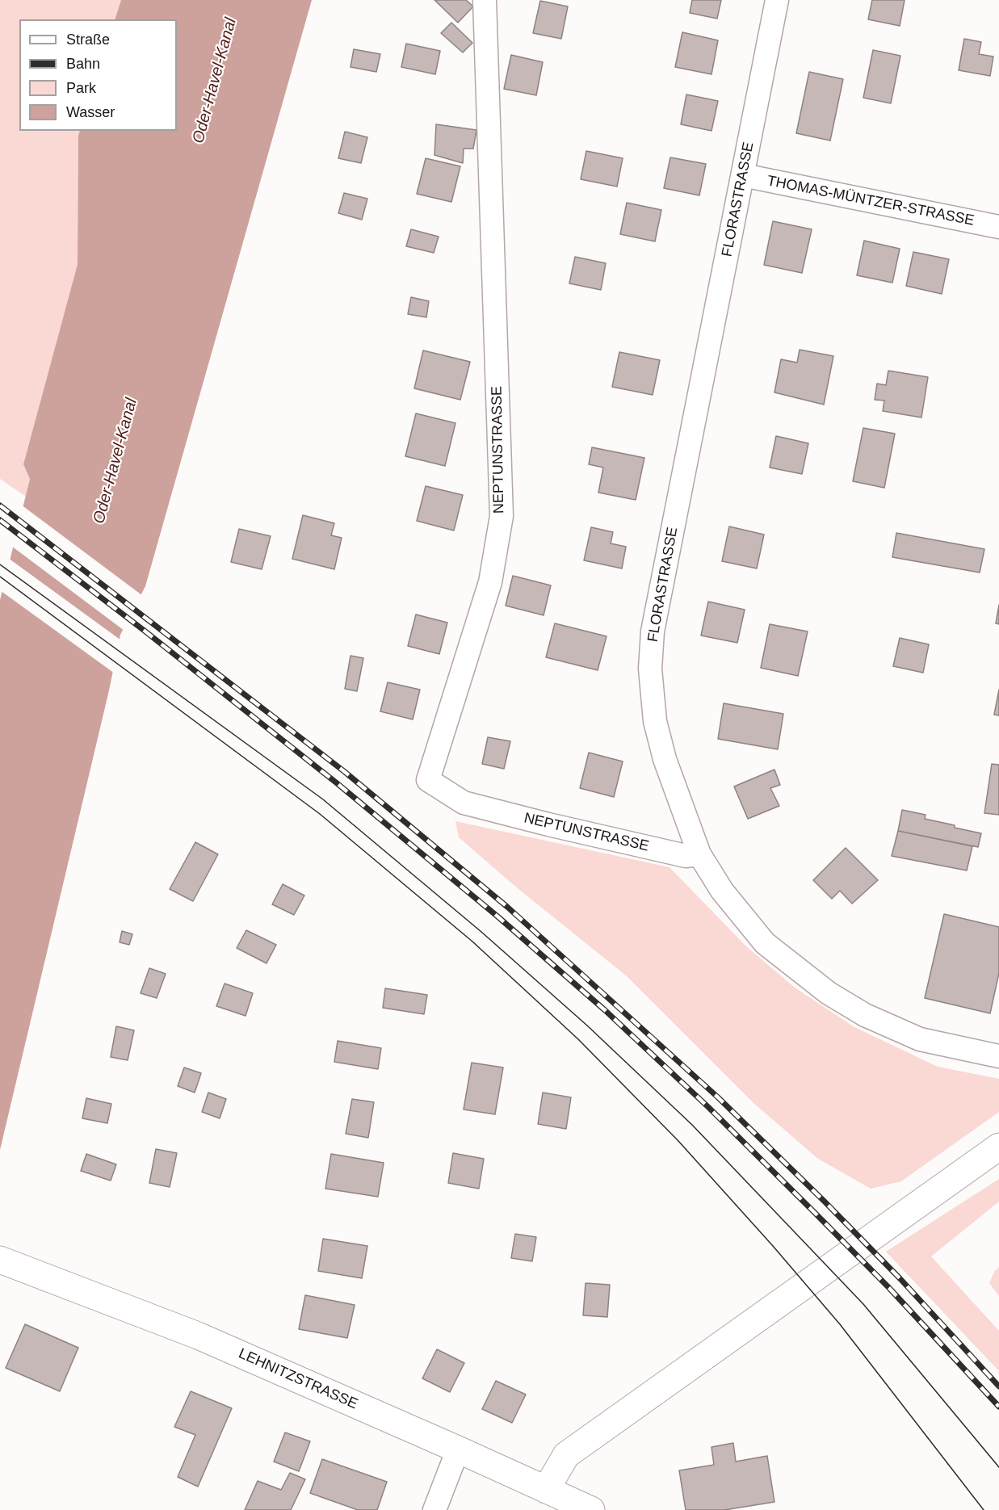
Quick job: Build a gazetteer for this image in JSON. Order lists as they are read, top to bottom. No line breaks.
{"streets":{"main road":["LEHNITZSTRASSE"],"street":["FLORASTRASSE","THOMAS-MÜNTZER-STRASSE","NEPTUNSTRASSE"]},"crossings":[["FLORASTRASSE","THOMAS-MÜNTZER-STRASSE"],["FLORASTRASSE","NEPTUNSTRASSE"]],"water":["Oder-Havel-Kanal"],"legend":["Straße","Bahn","Park","Wasser"]}
